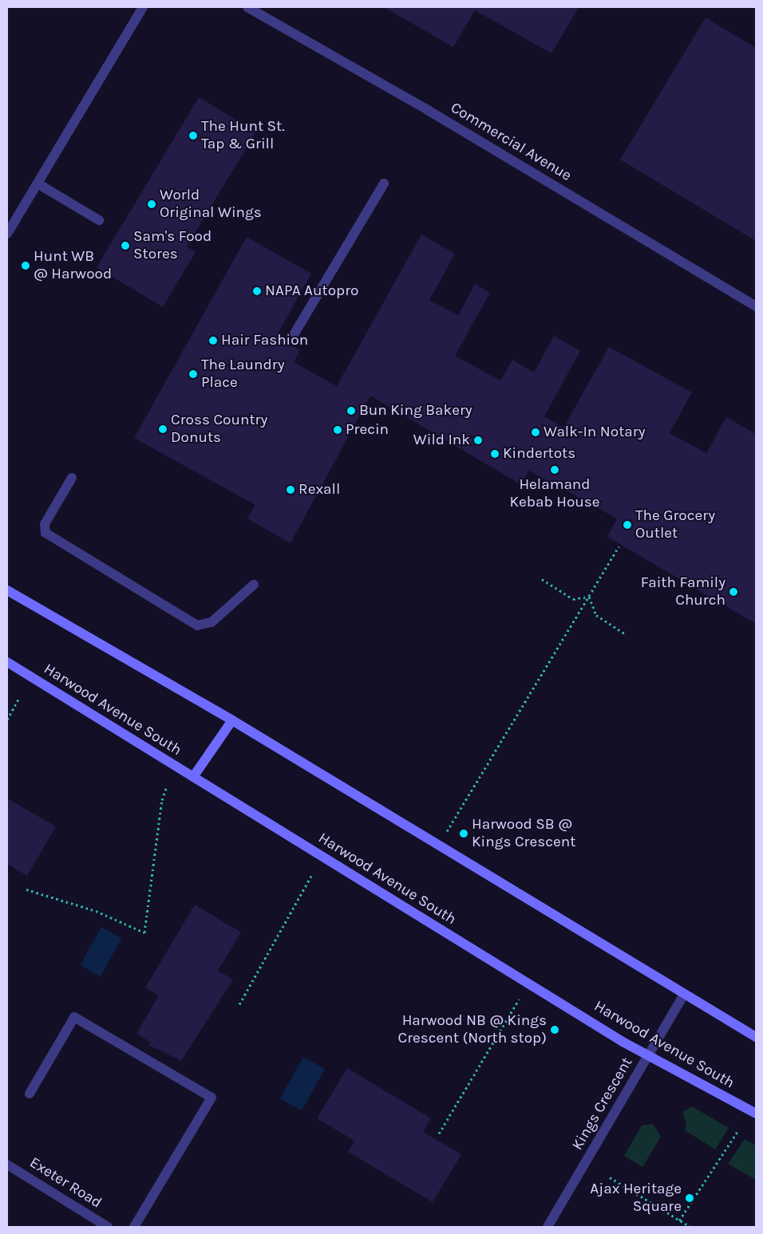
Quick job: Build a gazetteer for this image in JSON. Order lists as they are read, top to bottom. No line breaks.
{"streets":{"main road":["Harwood Avenue South"],"street":["Commercial Avenue","Kings Crescent","Exeter Road"]},"crossings":[["Harwood Avenue South","Kings Crescent"]],"places":["The Hunt St. Tap & Grill","World Original Wings","Sam's Food Stores","Hunt WB @ Harwood","NAPA Autopro","Hair Fashion","The Laundry Place","Bun King Bakery","Cross Country Donuts","Precin","Walk-In Notary","Wild Ink","Kindertots","Helamand Kebab House","Rexall","The Grocery Outlet","Faith Family Church","Harwood SB @ Kings Crescent","Harwood NB @ Kings Crescent (North stop)","Ajax Heritage Square"]}
